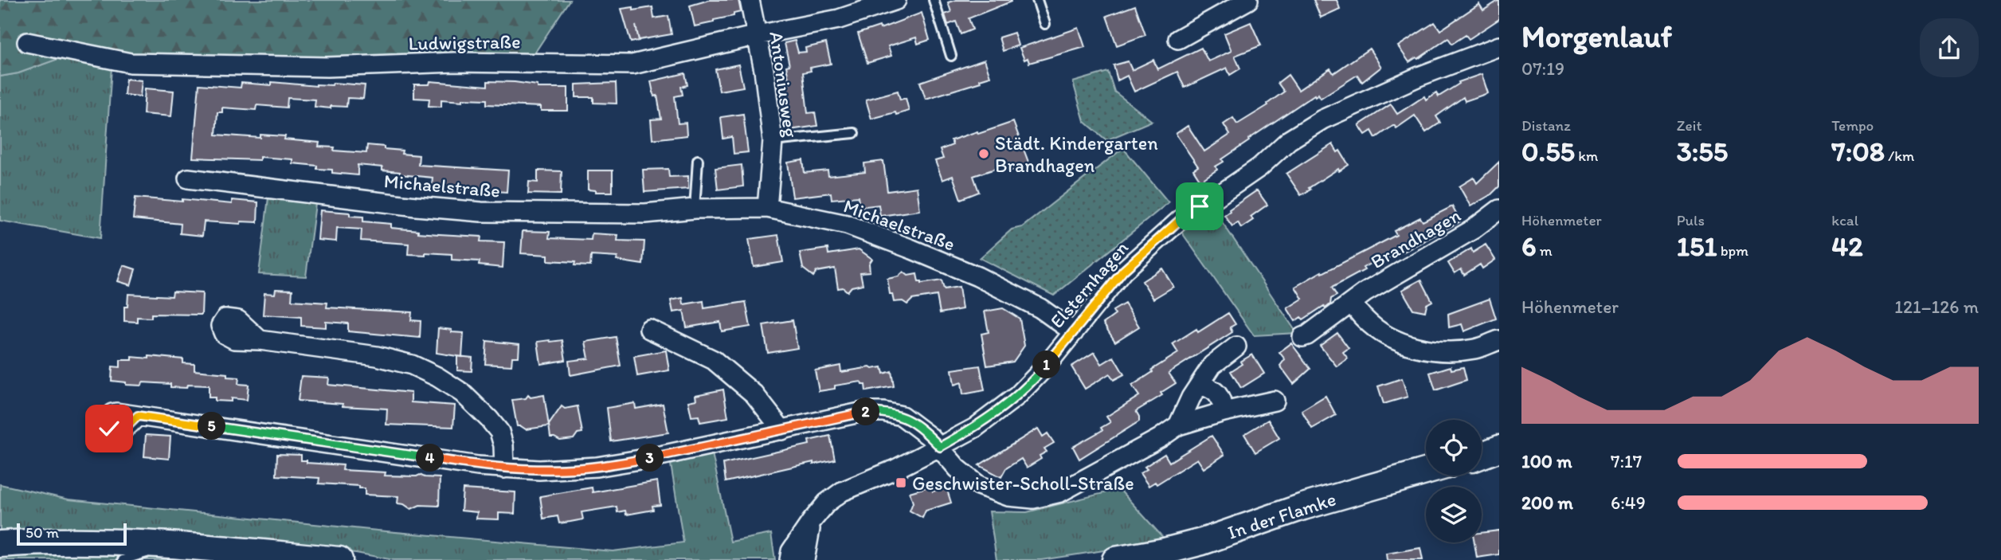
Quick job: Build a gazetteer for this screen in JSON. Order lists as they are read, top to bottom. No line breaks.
{"streets":{"main road":["In der Flamke"],"street":["Ludwigstraße","Antoniusweg","Michaelstraße","Brandhagen","Elsternhagen"]},"crossings":[["Ludwigstraße","Antoniusweg"],["Antoniusweg","Michaelstraße"],["Michaelstraße","Elsternhagen"]],"places":{"other":["Städt. Kindergarten Brandhagen"],"transit":["Geschwister-Scholl-Straße"]},"scale_bar":"50 m","page":{"heading":["Morgenlauf","07:19"],"stats":[["Distanz","0.55 km"],["Zeit","3:55"],["Tempo","7:08 /km"],["Höhenmeter","6 m"],["Puls","151 bpm"],["kcal","42"]],"chart":["Höhenmeter","121–126 m"],"pins":["1","2","5","3","4"],"list":[{"name":"100 m","note":"7:17"},{"name":"200 m","note":"6:49"}],"scale":"50 m"}}
